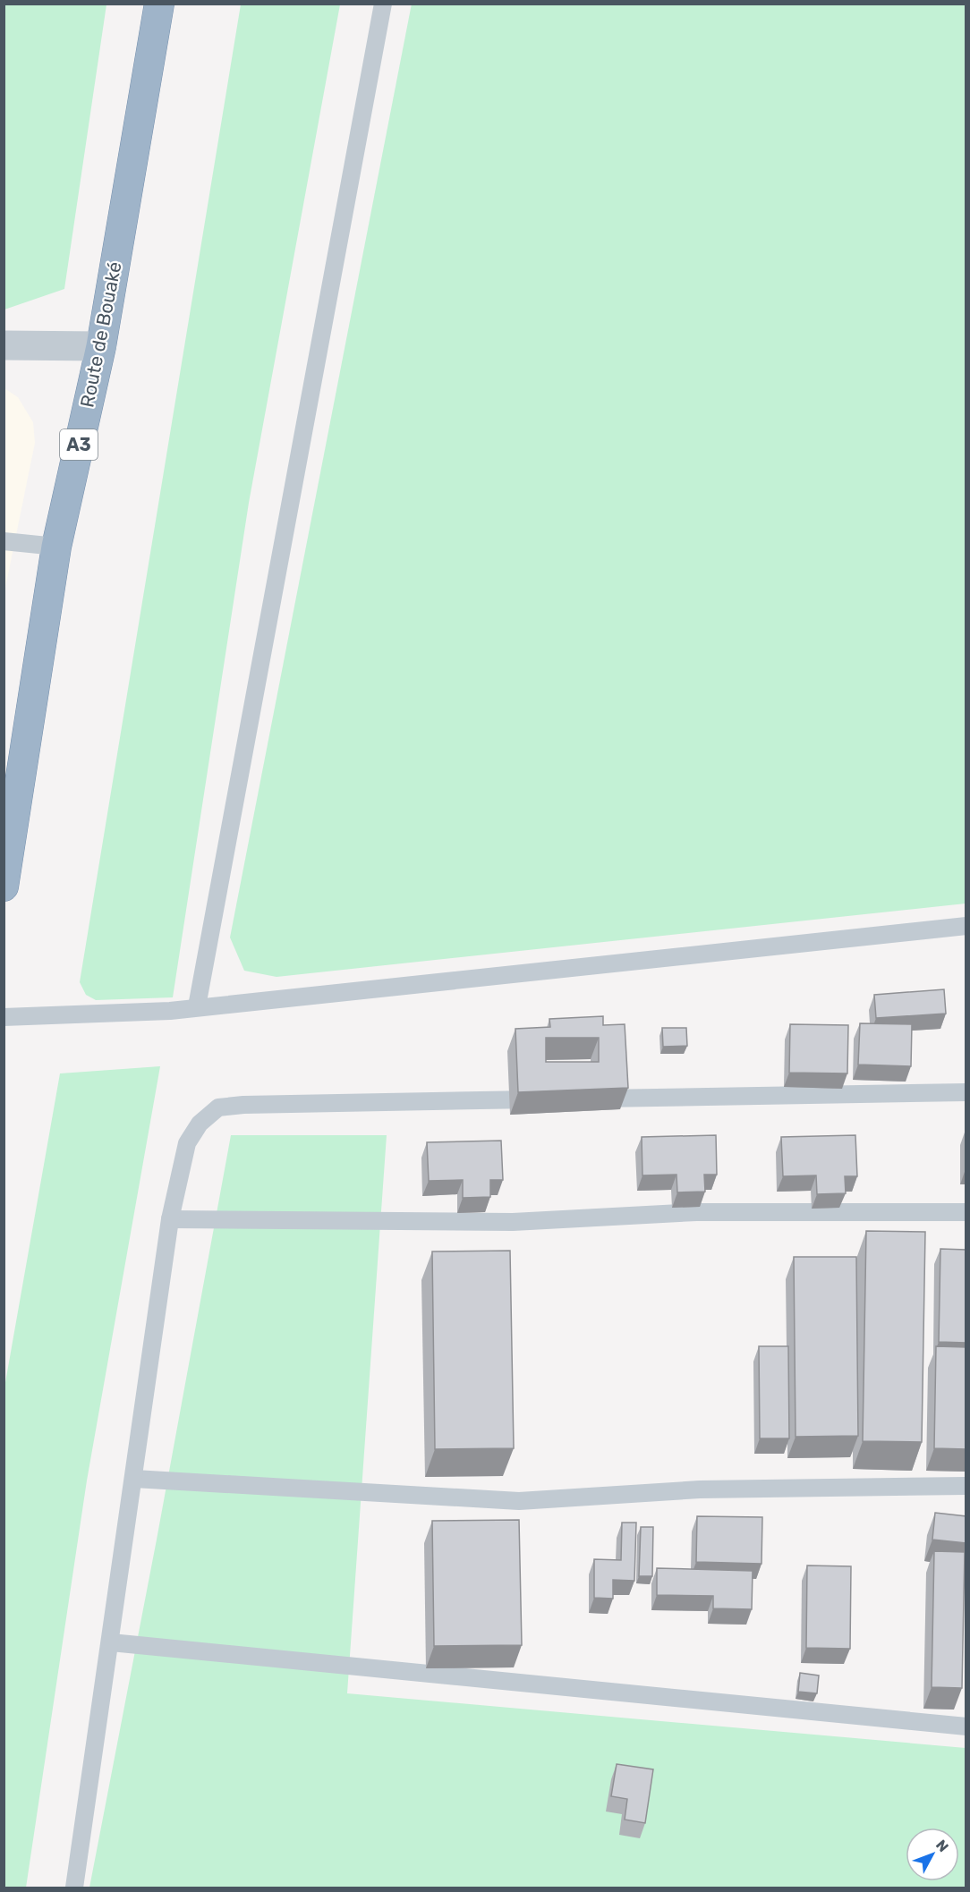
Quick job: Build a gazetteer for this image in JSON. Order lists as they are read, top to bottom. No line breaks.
{"streets":{"highway":["Route de Bouaké","A3"]},"north":"top right"}
